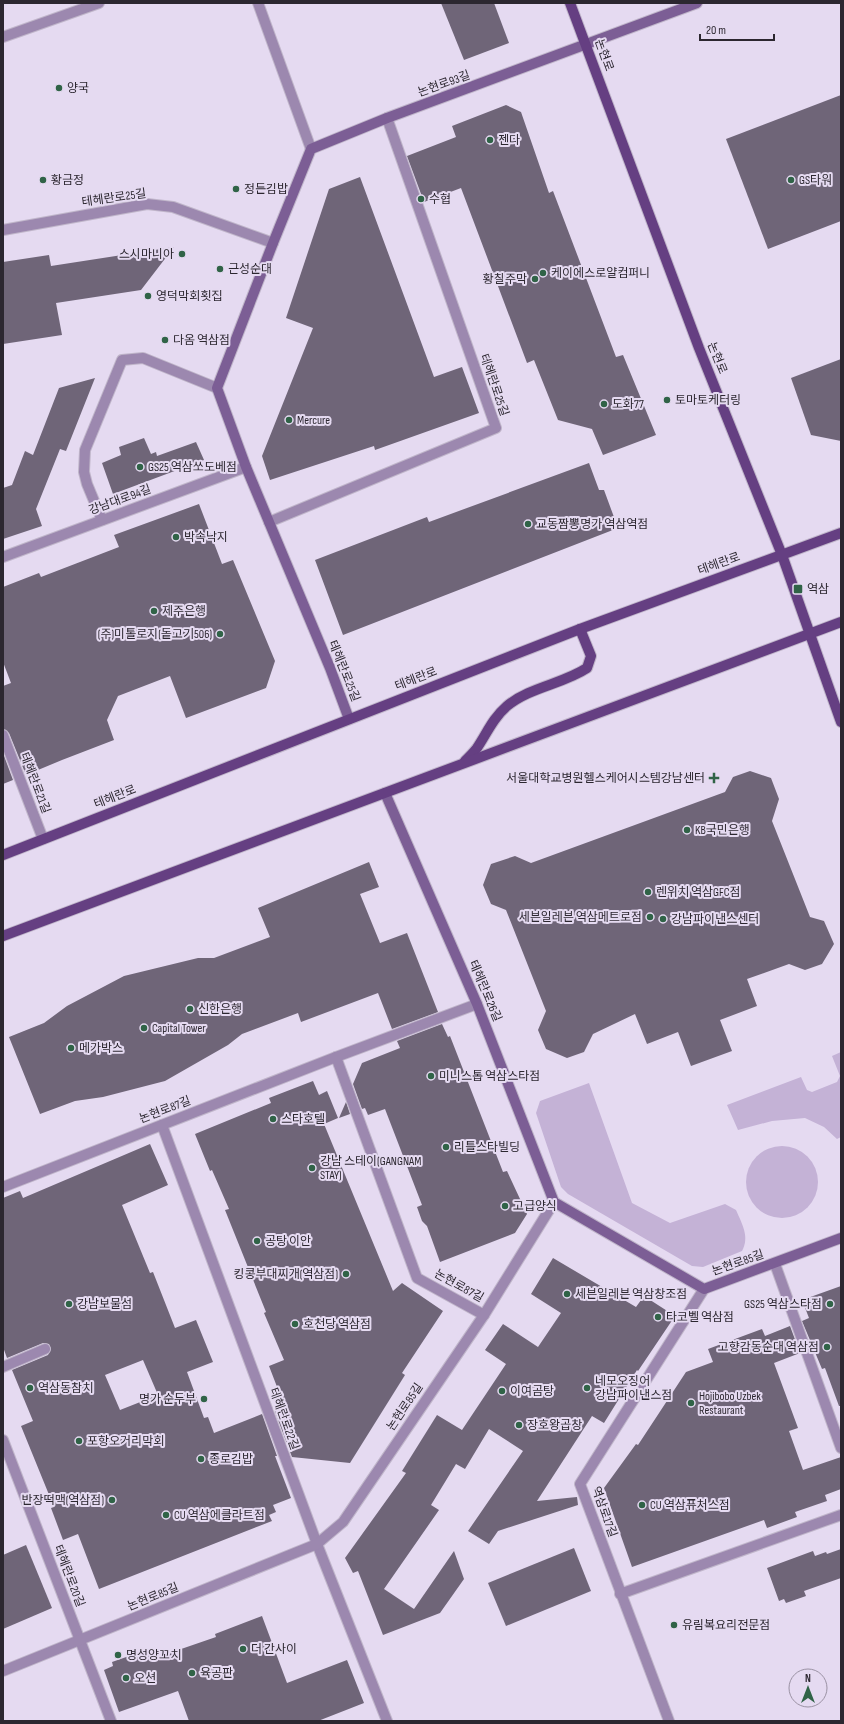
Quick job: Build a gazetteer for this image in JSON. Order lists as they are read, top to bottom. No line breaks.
{"streets":{"main road":["논현로","테헤란로"],"street":["논현로93길","테헤란로25길","강남대로94길","테헤란로21길","테헤란로26길","논현로87길","논현로85길","테헤란로22길","역삼로17길","테헤란로20길"]},"crossings":[["논현로","논현로93길"],["논현로","테헤란로"],["논현로93길","테헤란로25길"],["테헤란로25길","강남대로94길"],["테헤란로25길","테헤란로"],["테헤란로","테헤란로21길"],["테헤란로26길","논현로87길"],["테헤란로26길","논현로85길"],["논현로87길","논현로85길"],["논현로87길","테헤란로22길"],["논현로85길","테헤란로22길"],["논현로85길","역삼로17길"],["논현로85길","테헤란로20길"]],"places":{"other":["양국","젠다","황금정","GS타워","정든김밥","수협","스시마니아","근성순대","케이에스로얄컴퍼니","황칠주막","영덕막회횟집","다옴 역삼점","토마토케터링","도화77","Mercure","GS25 역삼쏘도베점","교동짬뽕명가 역삼역점","박속낙지","제주은행","(주)미톨로지(돝고기506)","KB국민은행","렌위치 역삼GFC점","세븐일레븐 역삼메트로점","강남파이낸스센터","신한은행","Capital Tower","메가박스","미니스톱 역삼스타점","스타호텔","리틀스타빌딩","강남 스테이(GANGNAM STAY)","고급양식","공탕 이안","킹콩부대찌개(역삼점)","세븐일레븐 역삼창조점","강남보물섬","GS25 역삼스타점","타코벨 역삼점","호천당 역삼점","고향감동순대 역삼점","역삼동참치","네모오징어 강남파이낸스점","이여곰탕","명가 순두부","Hojibobo Uzbek Restaurant","장호왕곱창","포항오거리막회","종로김밥","반장떡맥(역삼점)","CU 역삼퓨처스점","CU 역삼에클라트점","유림복요리전문점","더 간사이","명성양꼬치","육공판","오션"],"transit":["역삼"],"health":["서울대학교병원헬스케어시스템강남센터"]},"scale_bar":"20 m","north":"top"}
